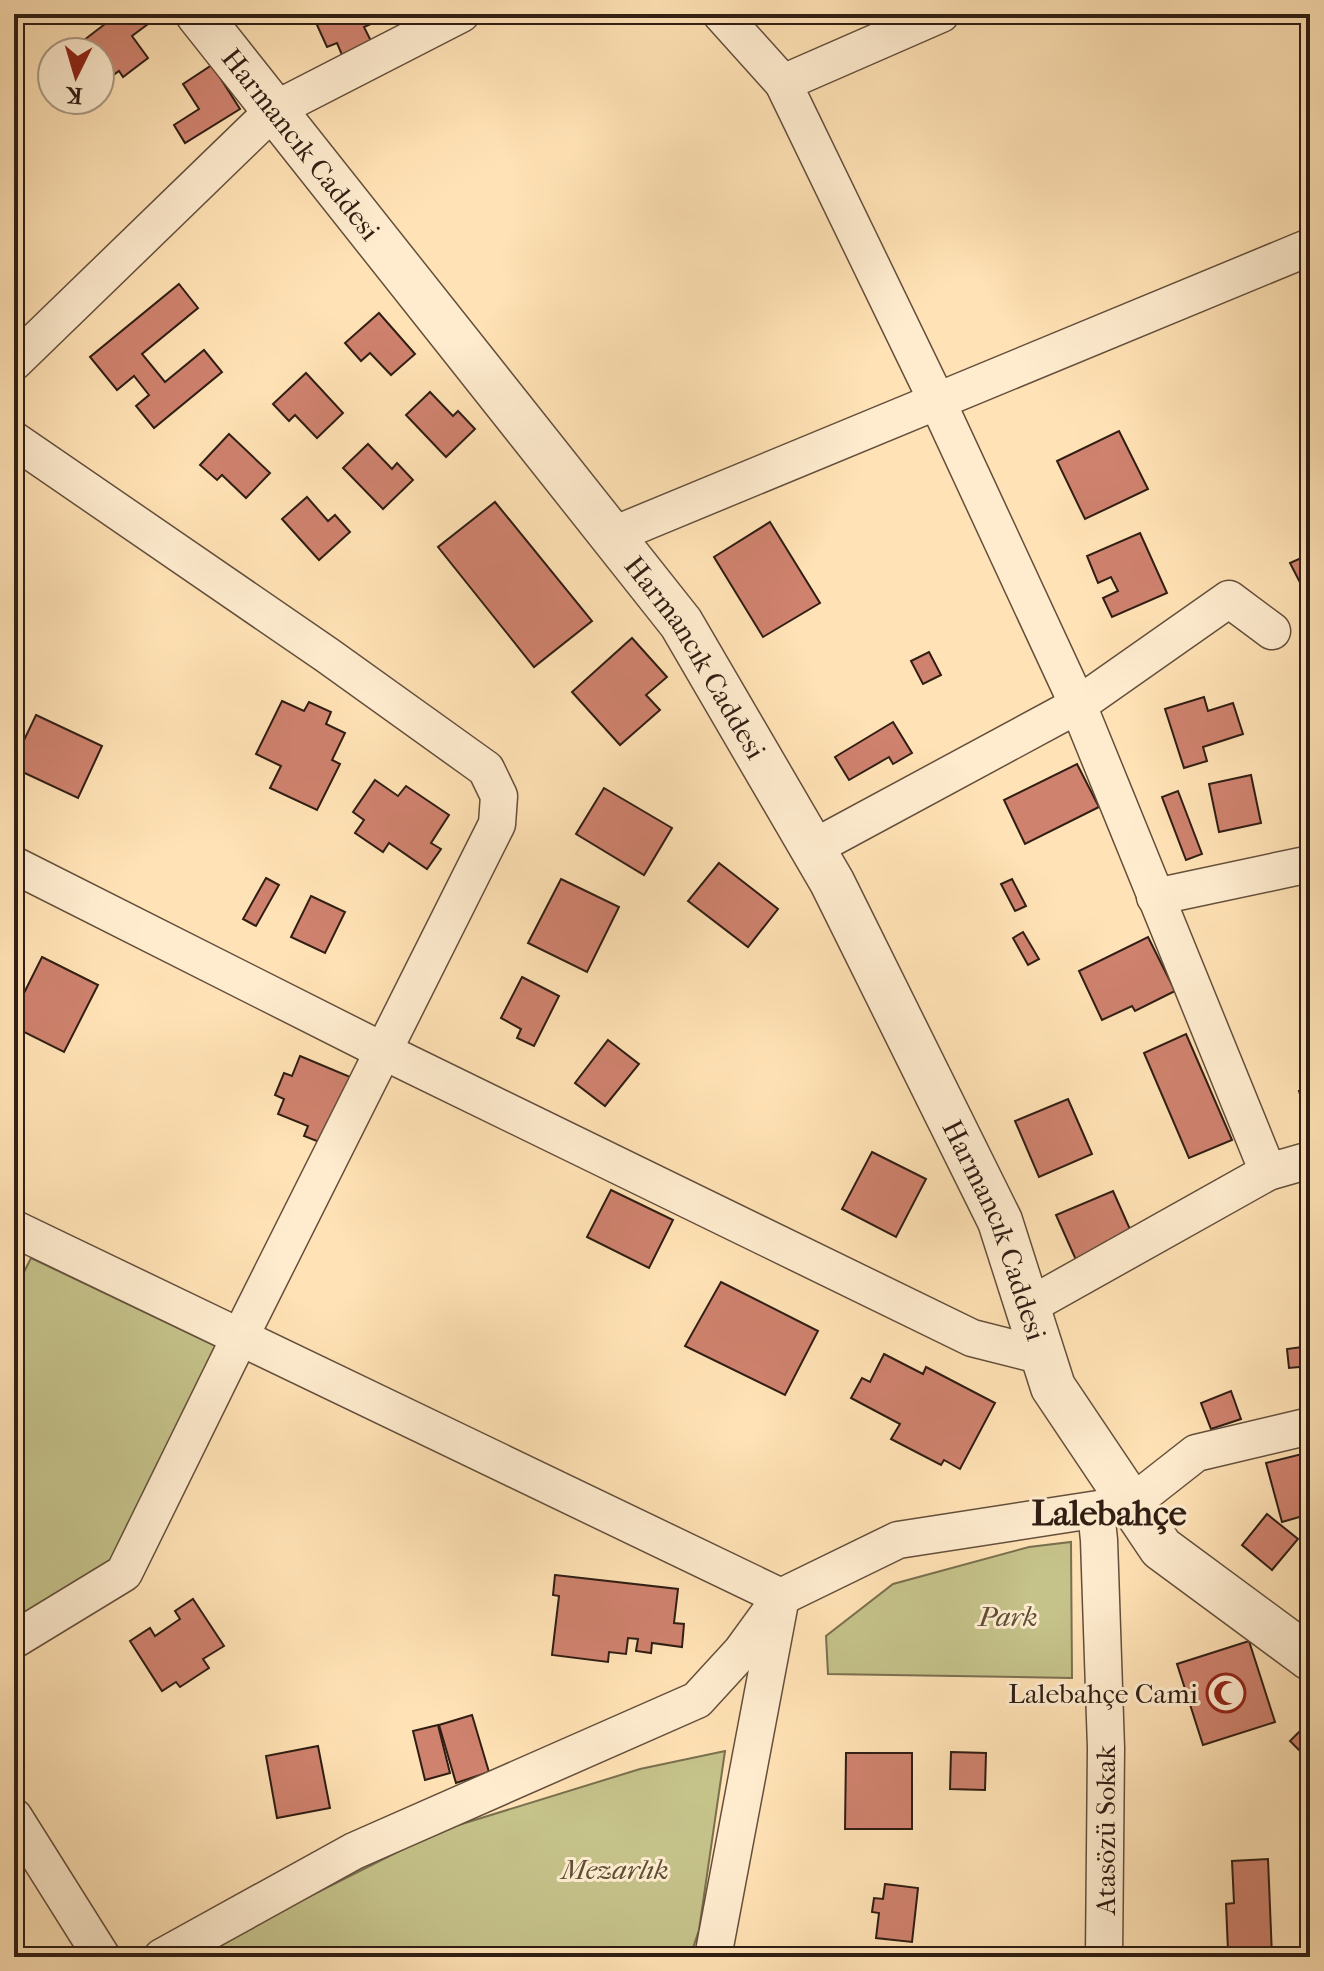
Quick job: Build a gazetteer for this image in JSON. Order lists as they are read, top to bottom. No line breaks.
{"streets":{"street":["Harmancık Caddesi","Atasözü Sokak"]},"crossings":[["Harmancık Caddesi","Atasözü Sokak"]],"districts":["Lalebahçe"],"parks":["Park","Mezarlık"],"places":{"mosque":["Lalebahçe Cami"]},"north":"bottom"}
